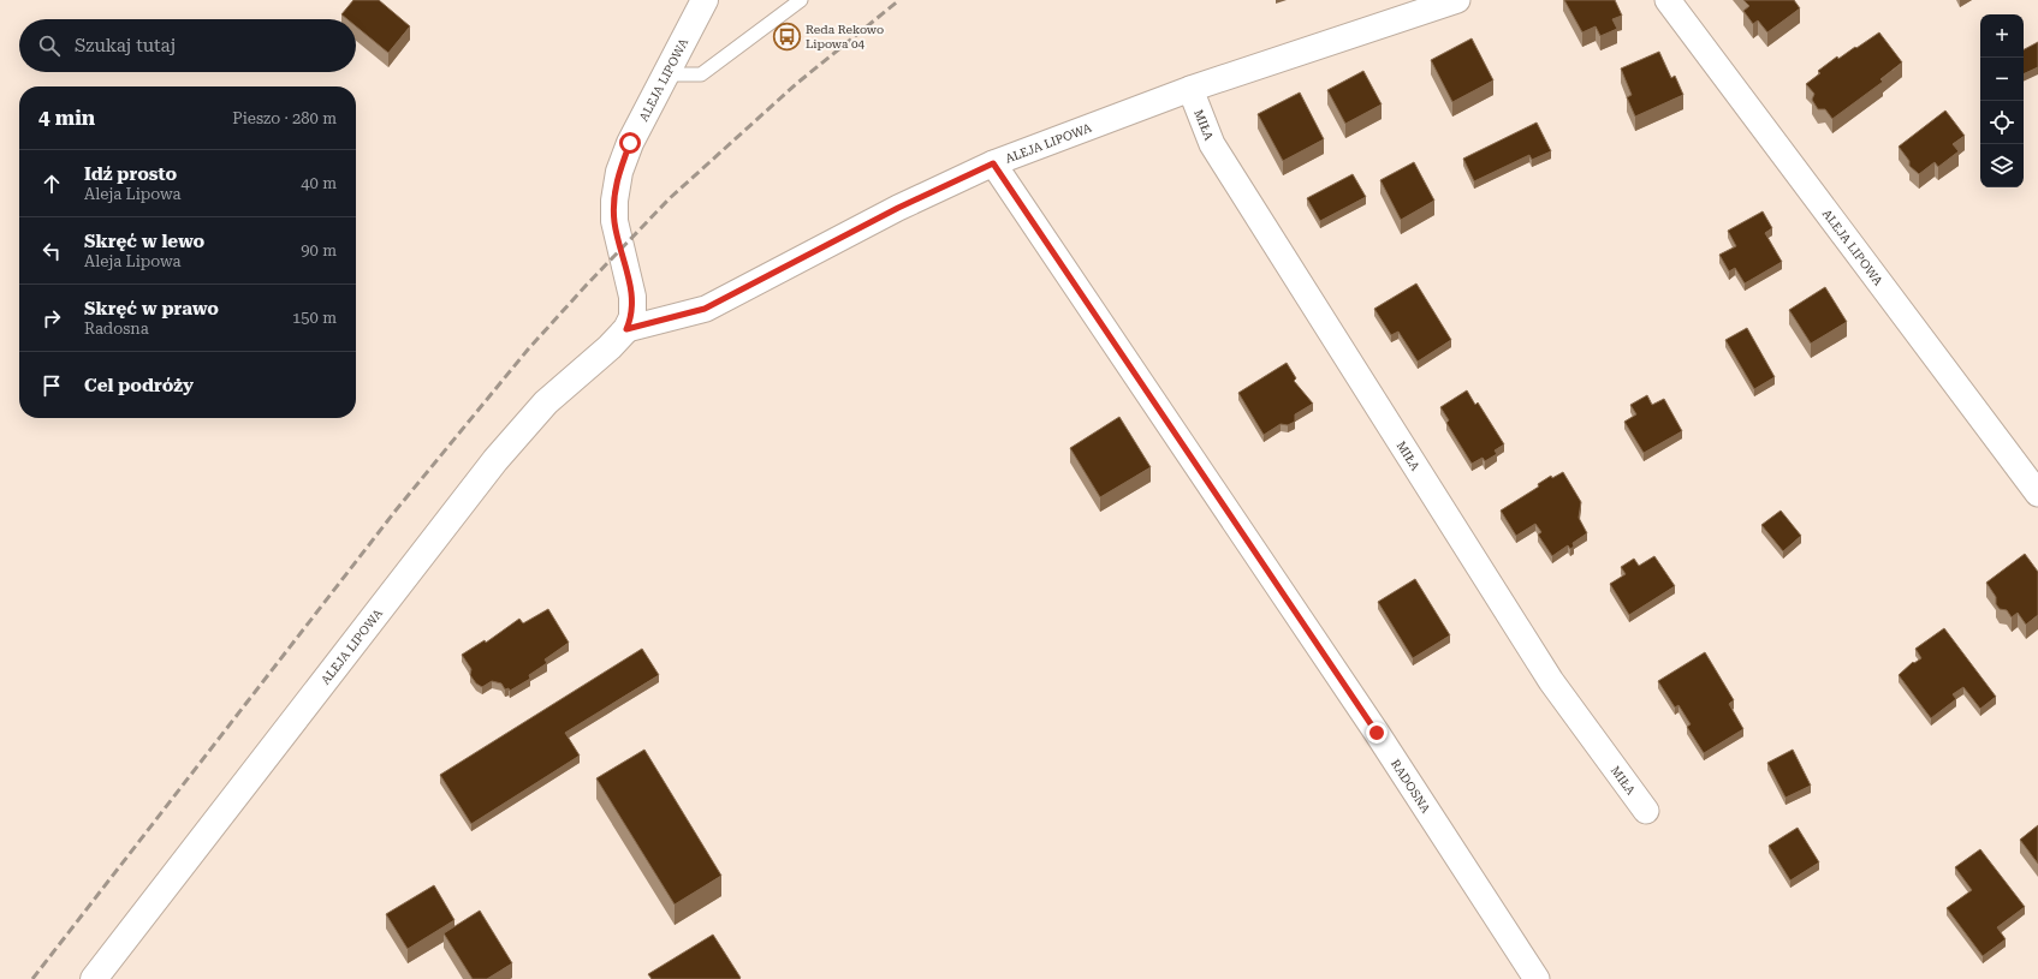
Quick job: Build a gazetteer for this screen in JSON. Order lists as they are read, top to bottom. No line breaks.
{"streets":{"street":["ALEJA LIPOWA","MIŁA","RADOSNA"]},"crossings":[["ALEJA LIPOWA","MIŁA"],["ALEJA LIPOWA","RADOSNA"]],"places":{"bus stop":["Reda Rekowo Lipowa 04"]},"page":{"map_buttons":["+","−"],"search":"Szukaj tutaj","heading":["4 min","Pieszo · 280 m"],"list":[["Idź prosto","Aleja Lipowa","40 m"],["Skręć w lewo","Aleja Lipowa","90 m"],["Skręć w prawo","Radosna","150 m"],"Cel podróży"]}}
